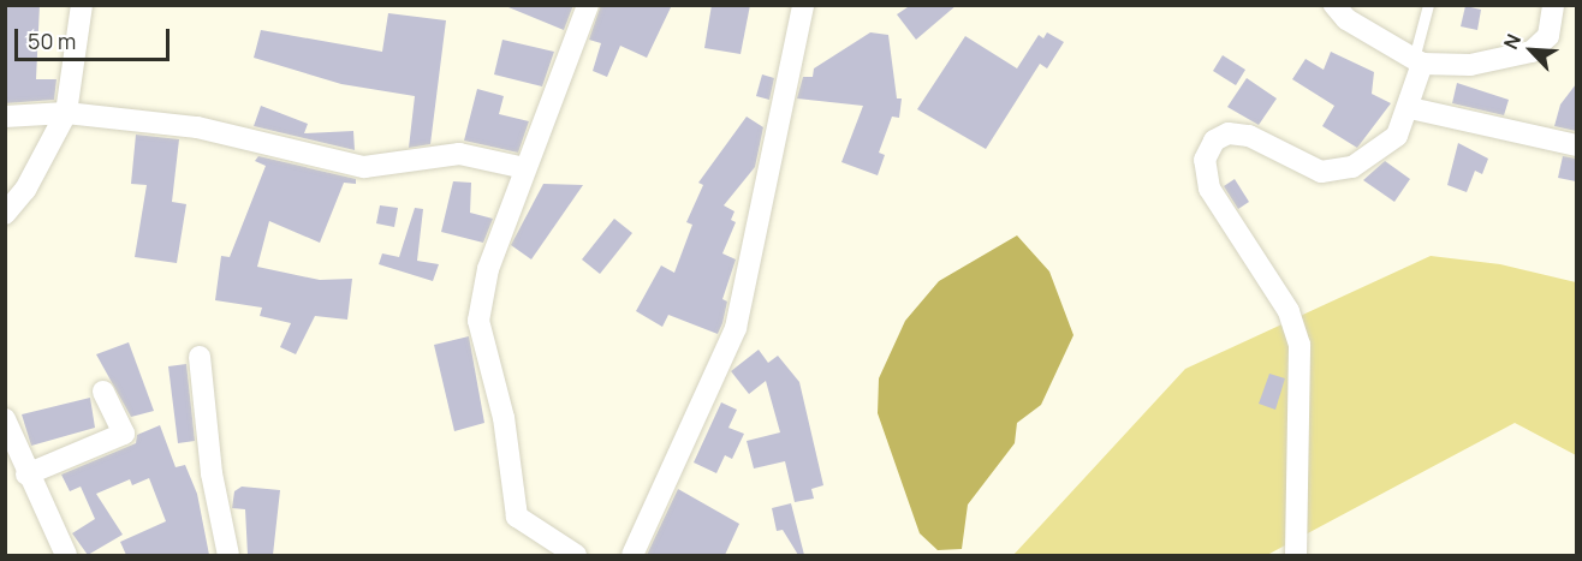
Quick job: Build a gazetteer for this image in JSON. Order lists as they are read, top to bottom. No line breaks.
{"scale_bar":"50 m","north":"top left"}
